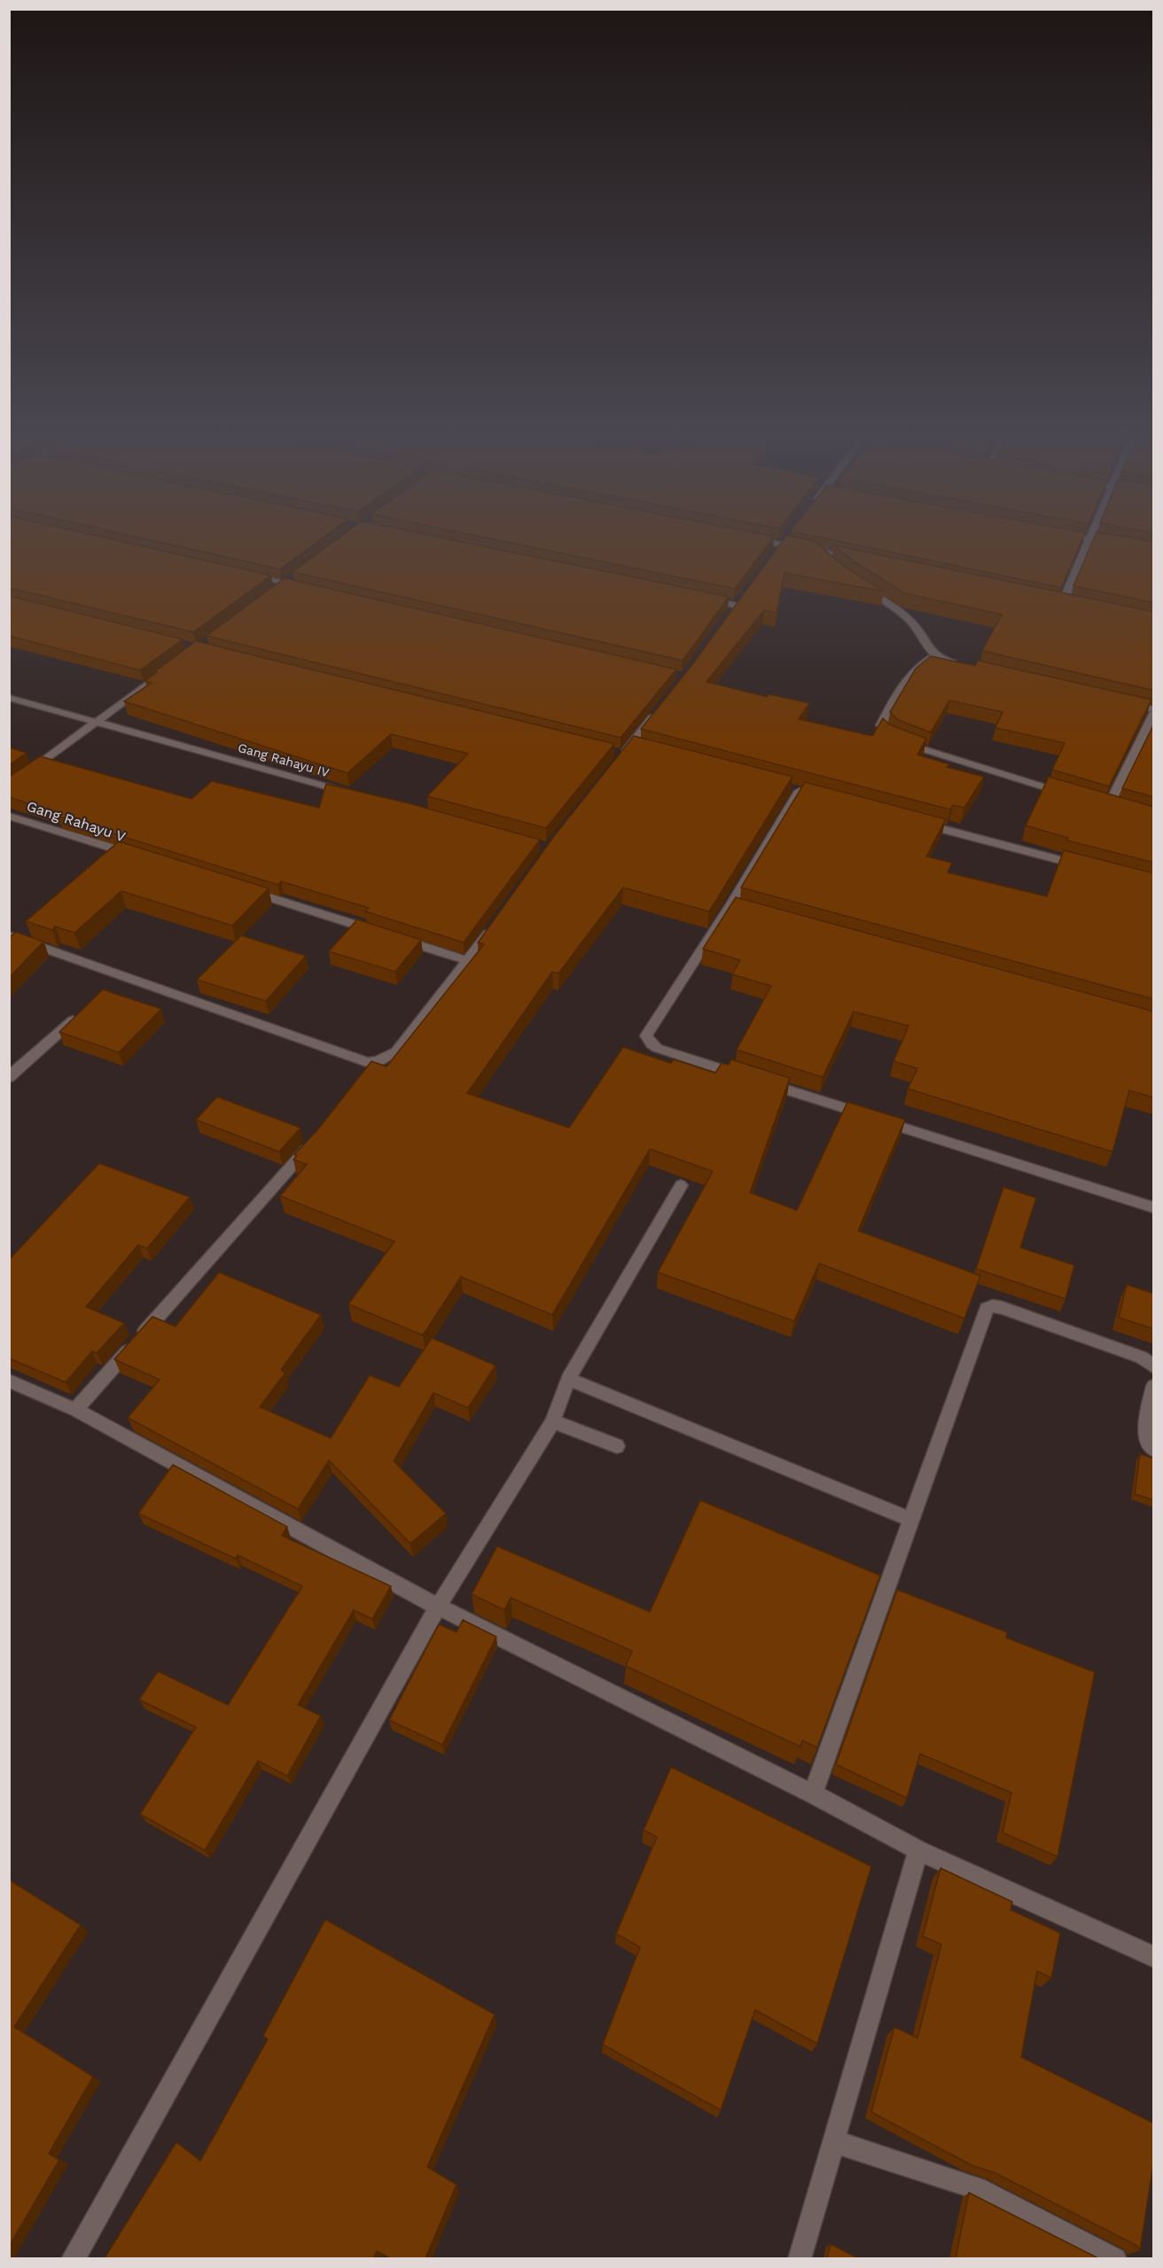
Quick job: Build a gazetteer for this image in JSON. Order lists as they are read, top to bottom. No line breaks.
{"streets":{"street":["Gang Rahayu IV","Gang Rahayu V"]}}
